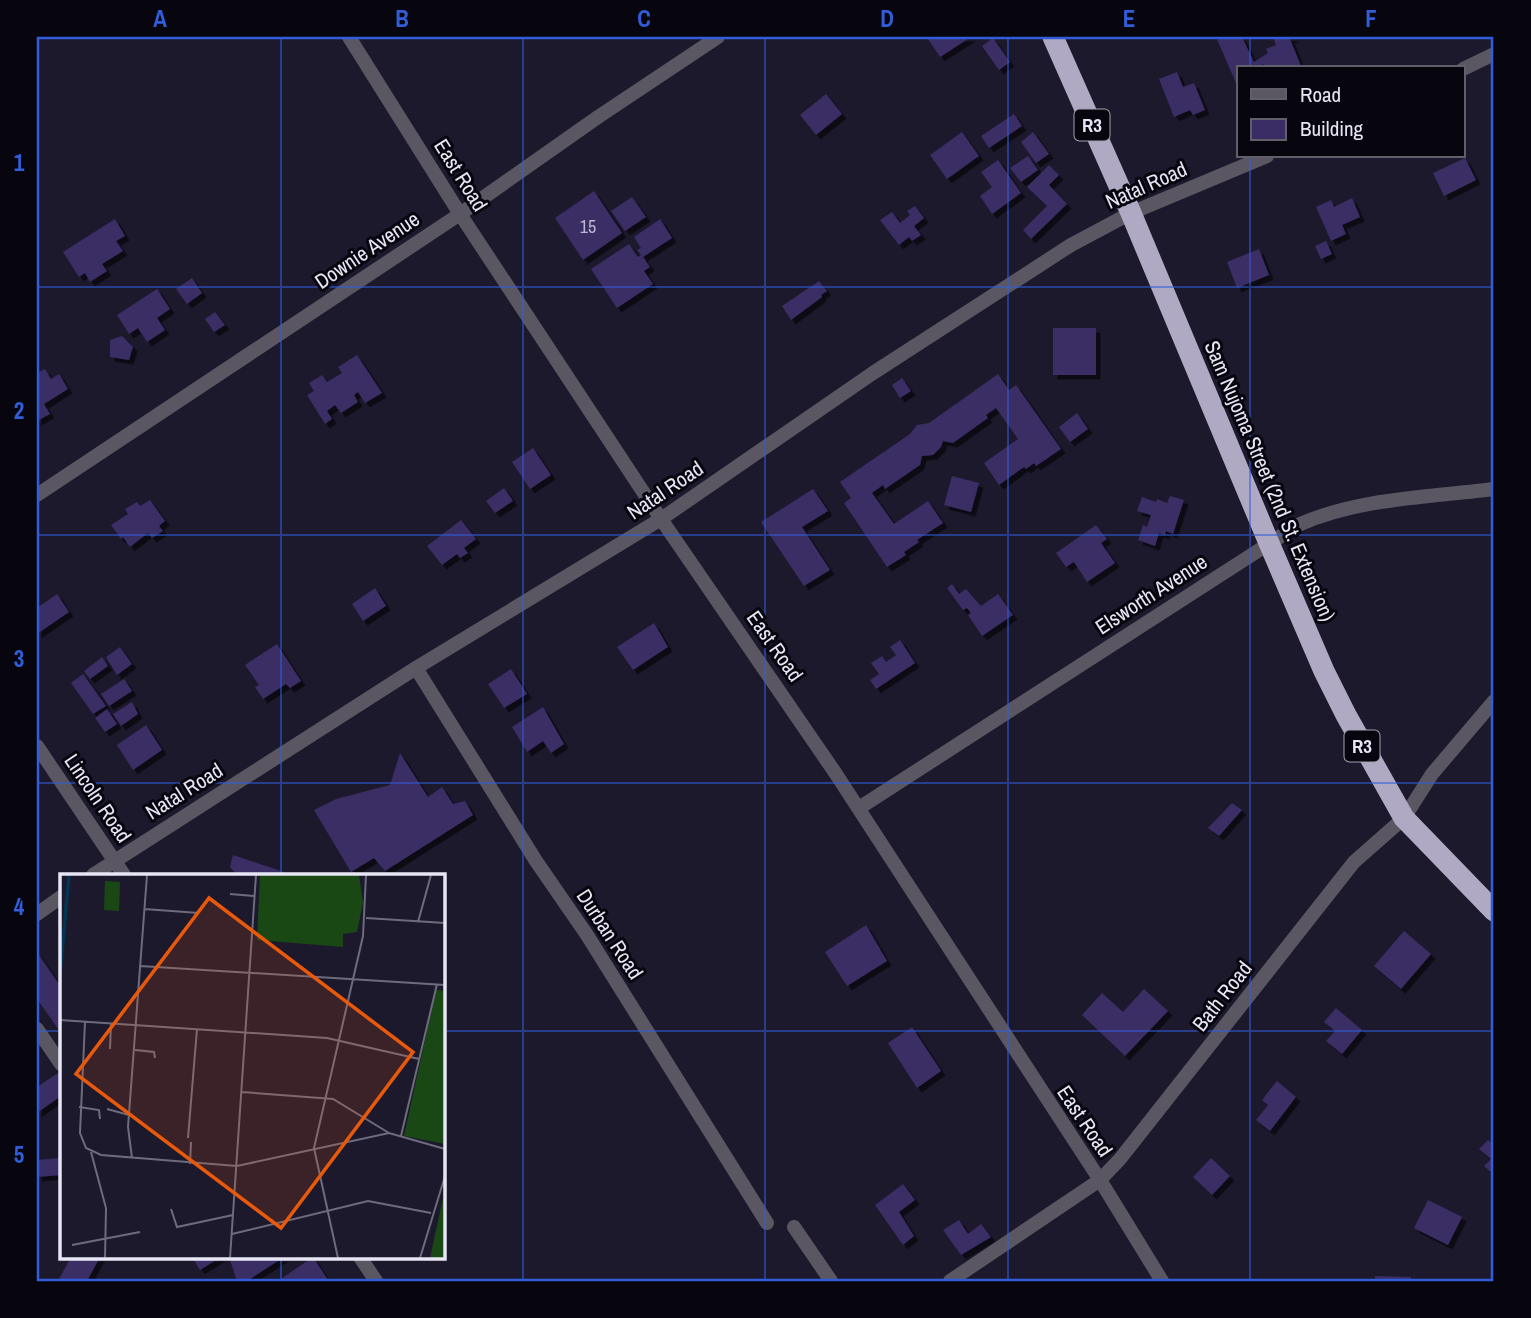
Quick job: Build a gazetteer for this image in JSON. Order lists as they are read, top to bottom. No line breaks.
{"streets":{"highway":["R3","Sam Nujoma Street (2nd St. Extension)"],"street":["East Road","Natal Road","Downie Avenue","Elsworth Avenue","Lincoln Road","Durban Road","Bath Road"]},"crossings":[["East Road","Natal Road"],["East Road","Downie Avenue"],["East Road","Elsworth Avenue"],["East Road","Bath Road"],["Natal Road","Sam Nujoma Street (2nd St. Extension)"],["Natal Road","Lincoln Road"],["Natal Road","Durban Road"],["Sam Nujoma Street (2nd St. Extension)","Elsworth Avenue"],["Sam Nujoma Street (2nd St. Extension)","Bath Road"]],"house_numbers":["15"],"legend":["Road","Building"],"grid":{"columns":["A","B","C","D","E","F"],"rows":["1","2","3","4","5"]}}
